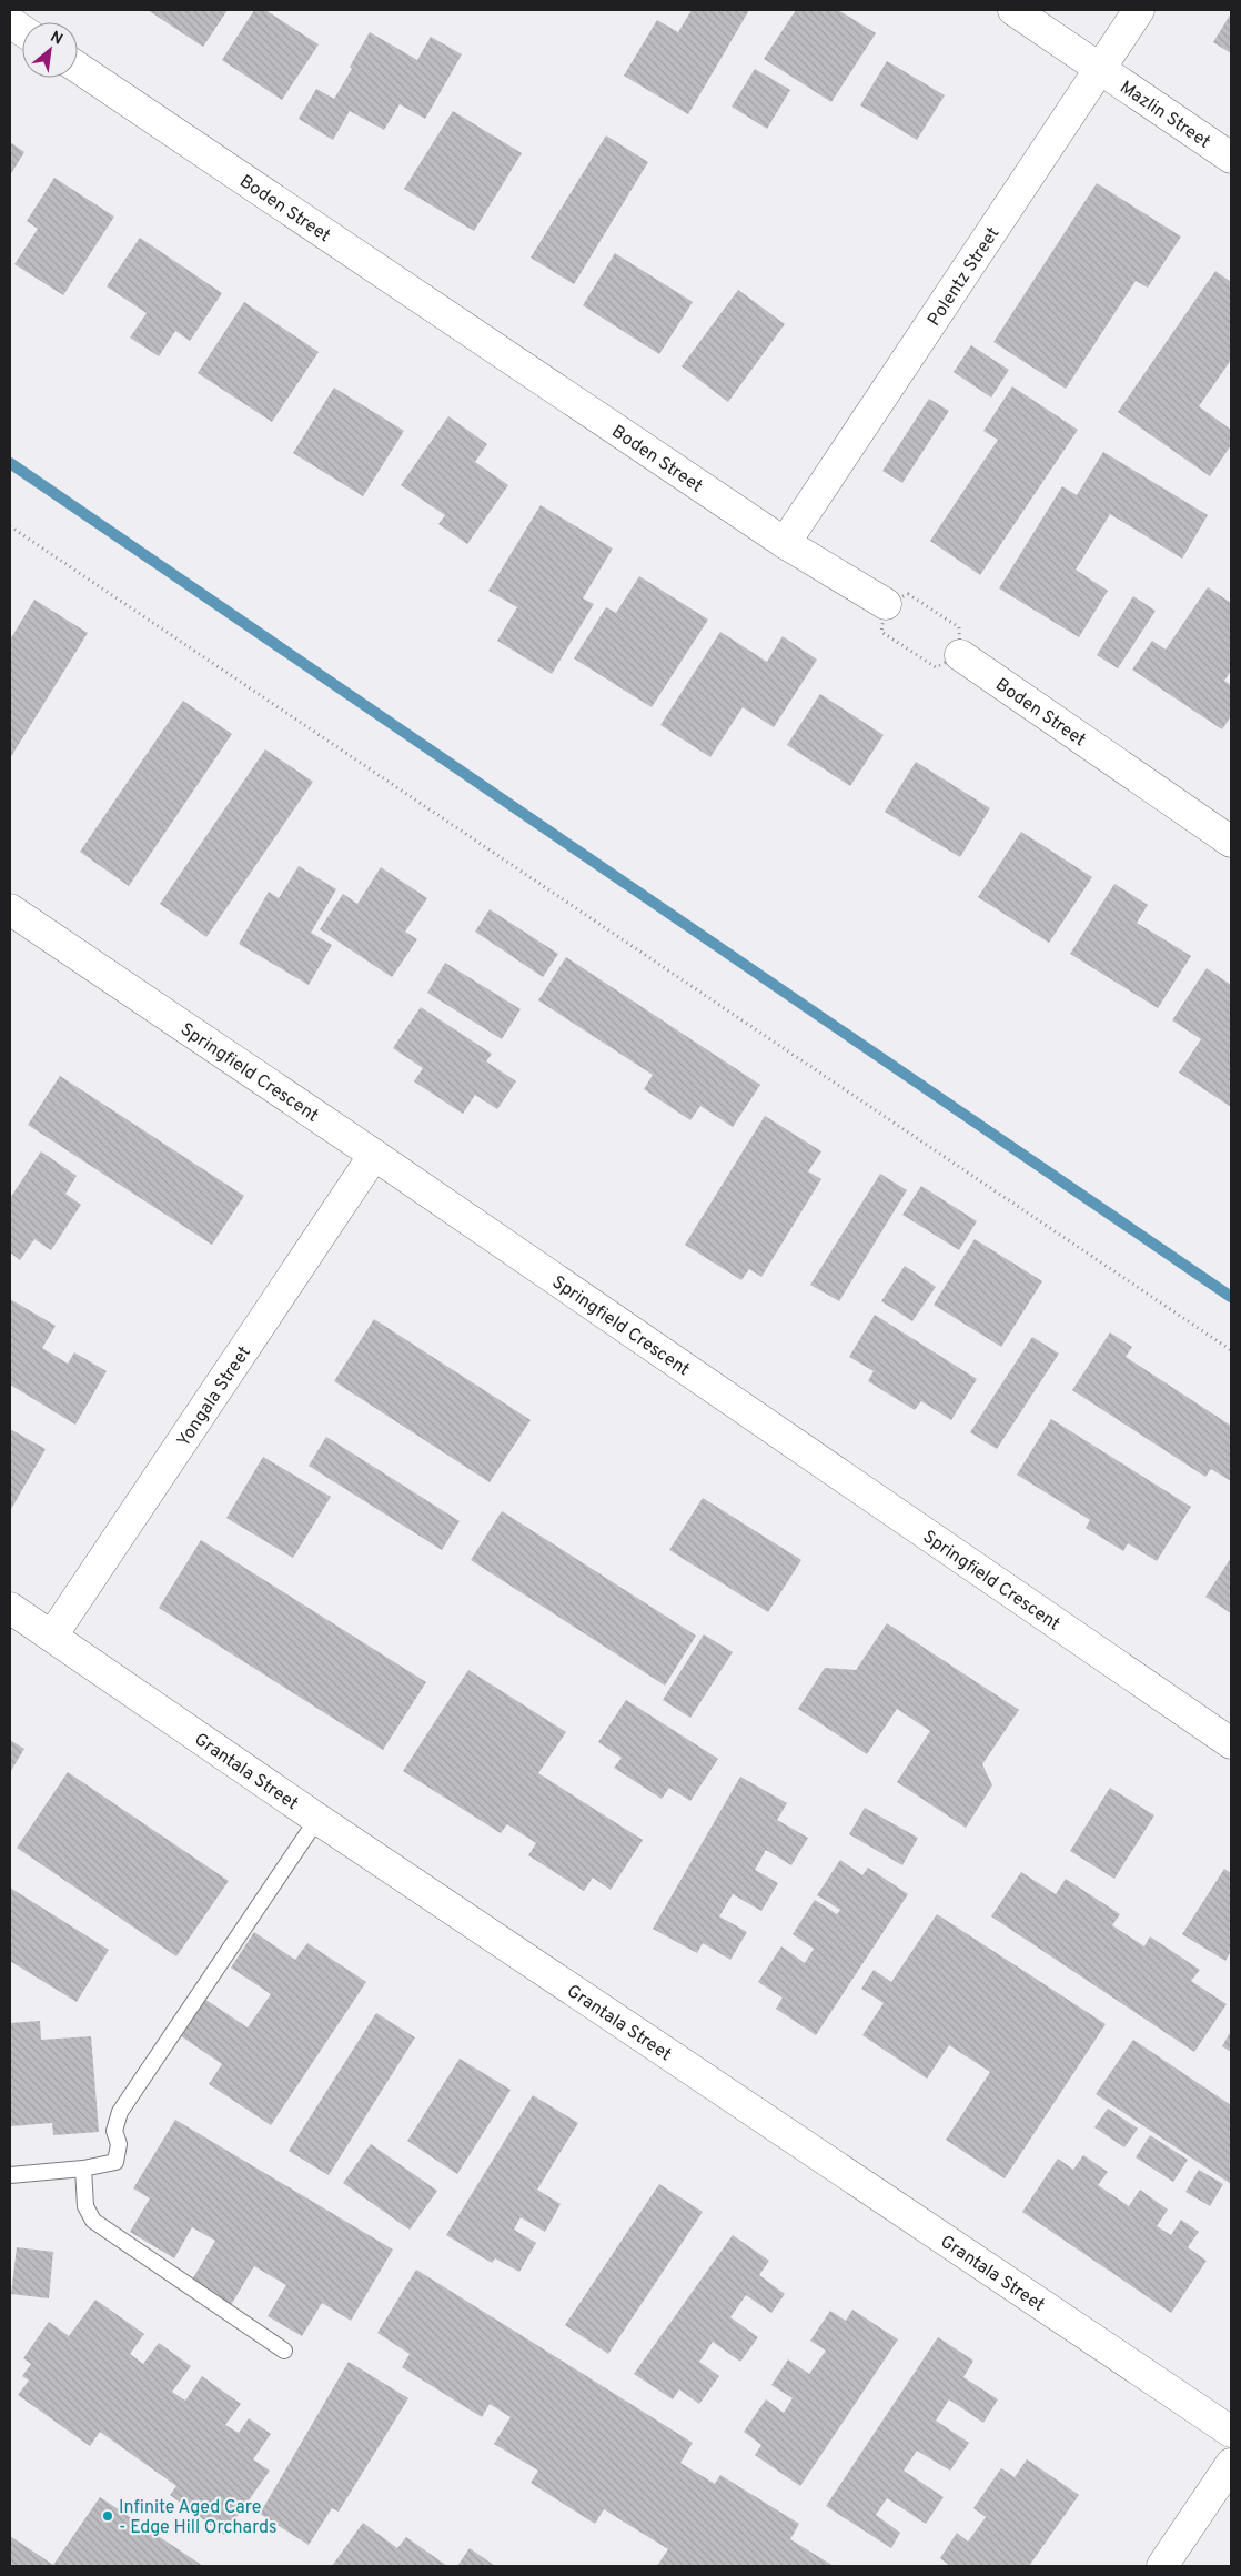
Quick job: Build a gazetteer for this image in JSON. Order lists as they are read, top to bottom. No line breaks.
{"streets":{"street":["Mazlin Street","Boden Street","Polentz Street","Springfield Crescent","Yongala Street","Grantala Street"]},"crossings":[["Mazlin Street","Polentz Street"],["Boden Street","Polentz Street"],["Springfield Crescent","Yongala Street"],["Yongala Street","Grantala Street"]],"places":["Infinite Aged Care - Edge Hill Orchards"],"north":"top right"}
